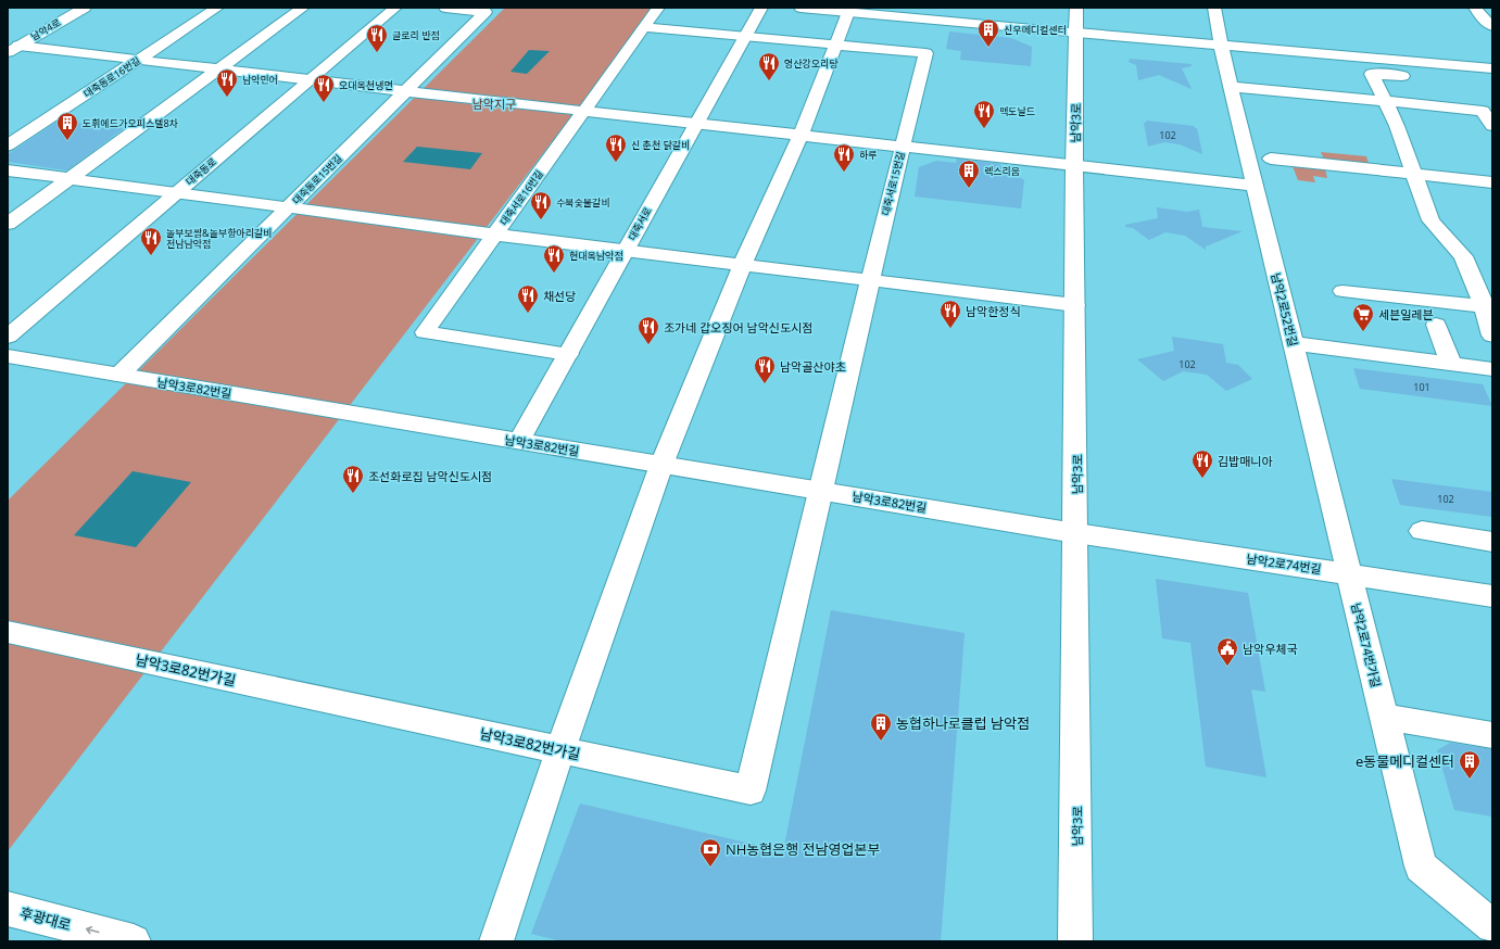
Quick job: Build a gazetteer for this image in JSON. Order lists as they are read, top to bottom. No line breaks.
{"streets":{"street":["남악4로","대죽동로16번길","남악3로","대죽동로","대죽동로15번길","대죽서로15번길","대죽서로16번길","대죽서로","남악2로52번길","남악3로82번길","남악2로74번길","남악2로74번가길","남악3로82번가길","후광대로"]},"crossings":[["남악3로","남악3로82번길"],["남악3로","남악2로74번길"],["대죽동로15번길","남악3로82번길"],["대죽서로15번길","대죽서로"],["대죽서로15번길","남악3로82번길"],["대죽서로15번길","남악3로82번가길"],["대죽서로16번길","대죽서로"],["대죽서로","남악3로82번길"],["남악2로52번길","남악2로74번길"],["남악2로52번길","남악2로74번가길"],["남악3로82번길","남악2로74번길"],["남악3로82번길","남악3로82번가길"],["남악2로74번길","남악2로74번가길"]],"one_way":["후광대로"],"districts":["남악지구"],"places":{"building":["신우메디컬센터","도휘에드가오피스텔8차","렉스리움","농협하나로클럽 남악점","e동물메디컬센터"],"restaurant":["글로리 반점","영산강오리탕","남악민어","오대옥천냉면","맥도날드","신 춘천 닭갈비","하루","수북숯불갈비","놀부보쌈&놀부항아리갈비 전남남악점","현대옥남악점","채선당","남악한정식","조가네 갑오징어 남악신도시점","남악골산야초","김밥매니아","조선화로집 남악신도시점"],"supermarket":["세븐일레븐"],"public building":["남악우체국"],"bank":["NH농협은행 전남영업본부"]},"house_numbers":["102","102","101","102"]}
